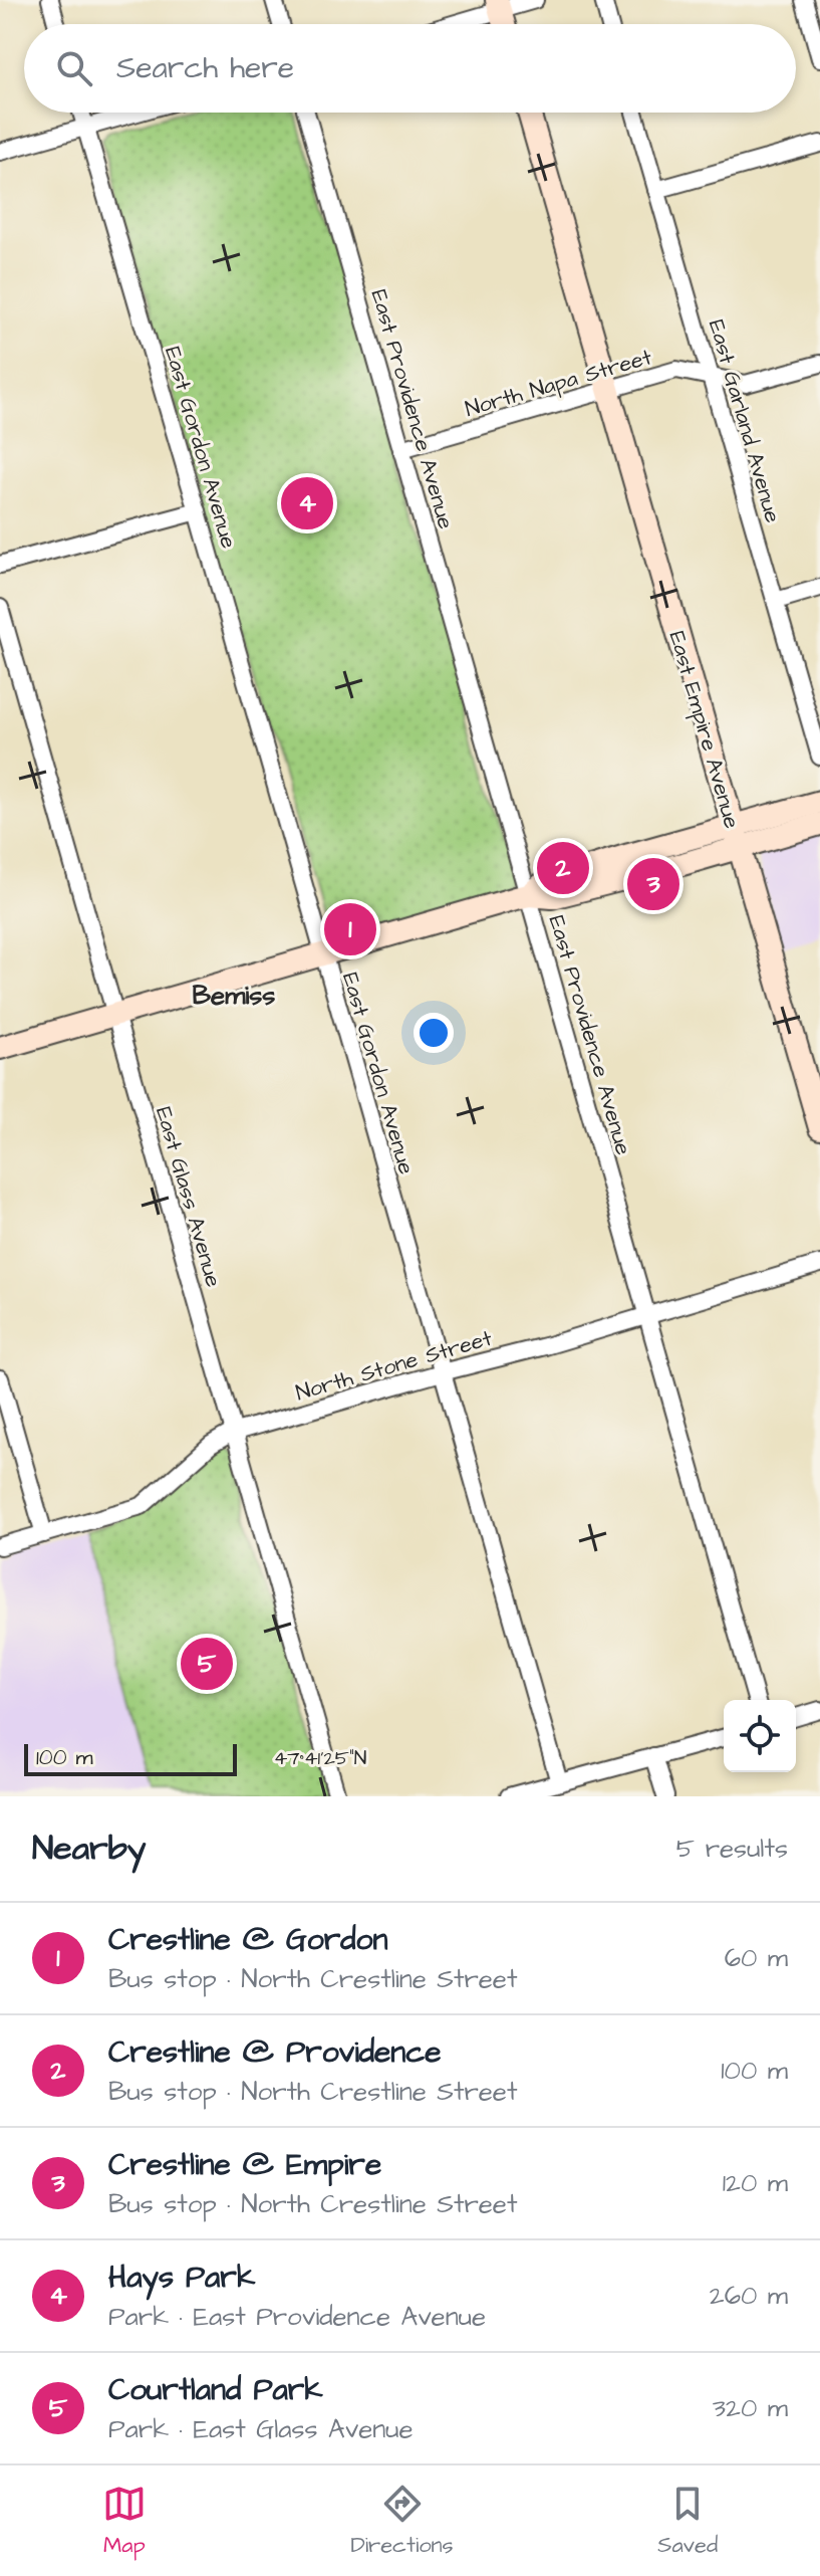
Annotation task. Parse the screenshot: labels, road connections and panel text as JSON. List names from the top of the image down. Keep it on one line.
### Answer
{"streets":{"street":["North Napa Street","East Providence Avenue","East Garland Avenue","East Gordon Avenue","East Empire Avenue","East Glass Avenue","North Stone Street"]},"crossings":[["North Napa Street","East Providence Avenue"],["North Napa Street","East Garland Avenue"],["North Napa Street","East Empire Avenue"],["East Providence Avenue","North Stone Street"],["East Gordon Avenue","North Stone Street"],["East Glass Avenue","North Stone Street"]],"districts":["Bemiss"],"scale_bar":"100 m","page":{"search":"Search here","pins":["4","2","3","1","5"],"scale":"100 m","heading":["Nearby","5 results"],"list":[{"mark":"1","name":"Crestline @ Gordon","note":"Bus stop · North Crestline Street","value":"60 m"},{"mark":"2","name":"Crestline @ Providence","note":"Bus stop · North Crestline Street","value":"100 m"},{"mark":"3","name":"Crestline @ Empire","note":"Bus stop · North Crestline Street","value":"120 m"},{"mark":"4","name":"Hays Park","note":"Park · East Providence Avenue","value":"260 m"},{"mark":"5","name":"Courtland Park","note":"Park · East Glass Avenue","value":"320 m"}],"nav":["Map","Directions","Saved"]},"coordinates":["47°41'25\"N"]}
